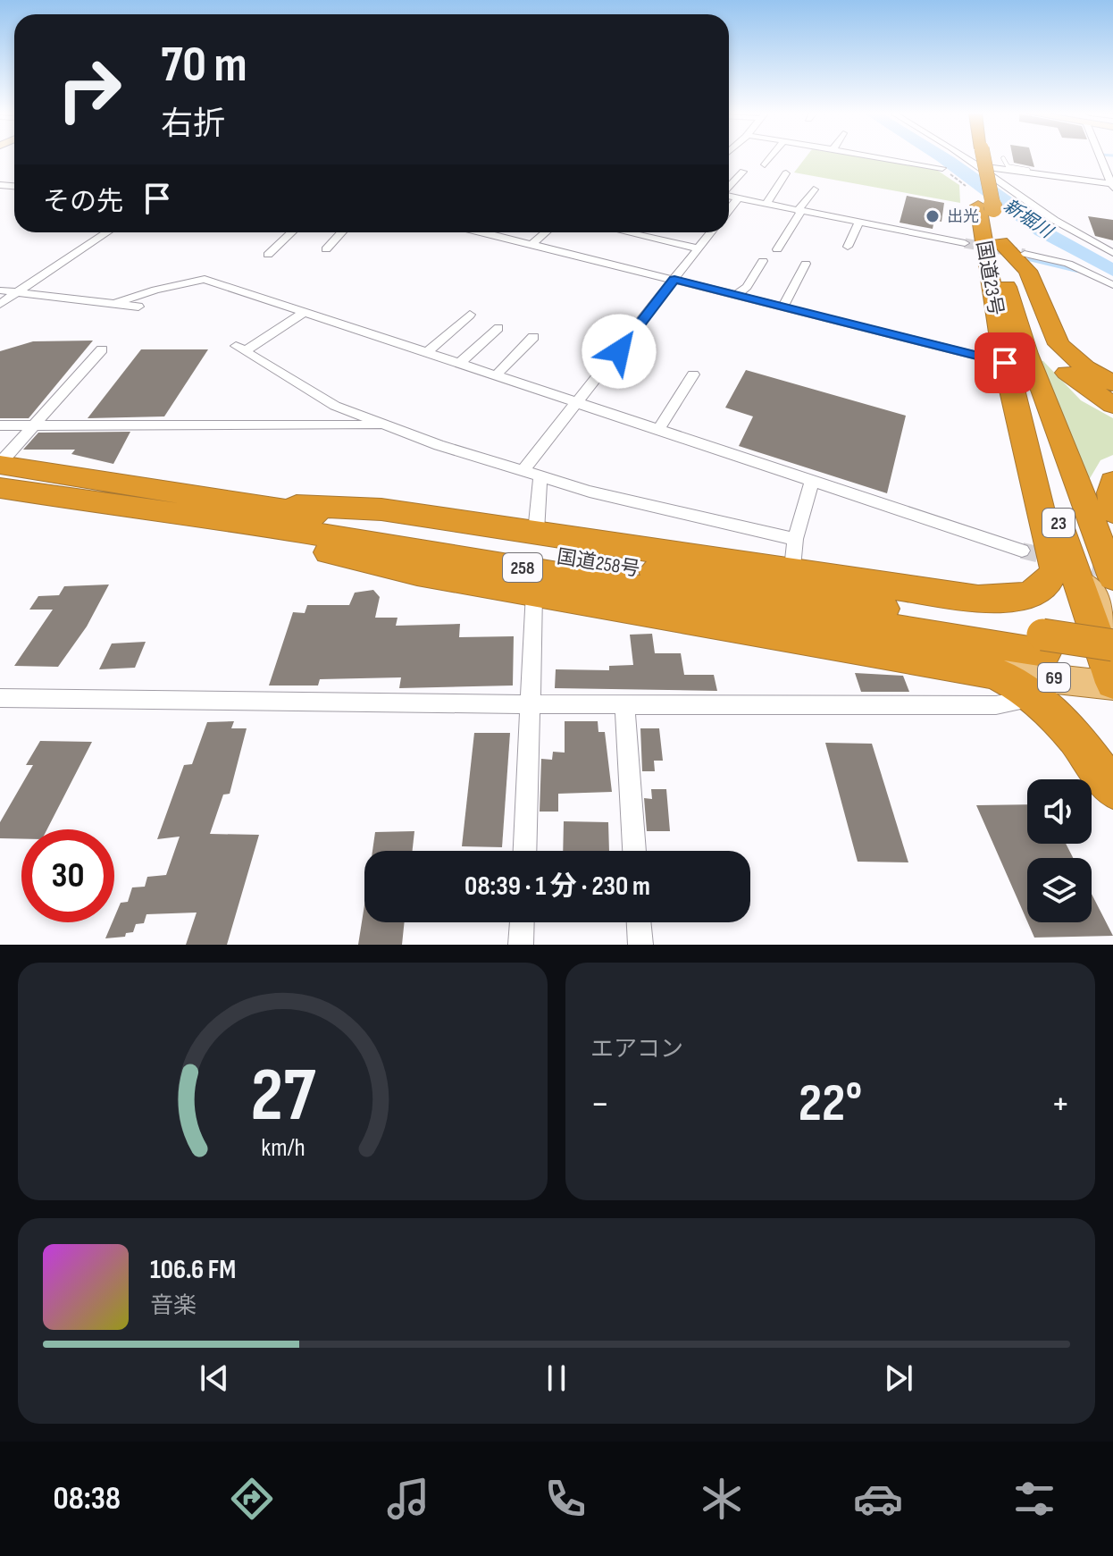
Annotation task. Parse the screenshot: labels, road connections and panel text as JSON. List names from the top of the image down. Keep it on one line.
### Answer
{"streets":{"highway":["国道23号","23","国道258号","258"],"main road":["69"]},"crossings":[["国道23号","258"],["国道23号","69"],["国道258号","258"],["258","69"]],"water":["新堀川"],"places":["出光"],"page":{"turn":["70 m","右折"],"then":"その先","limit":"30","trip":"08:39 · 1 分 · 230 m","tile":"エアコン","heat":["−","22°","+"],"song":["106.6 FM","音楽"],"tabs":"08:38","gauge":["27","km/h"]}}
